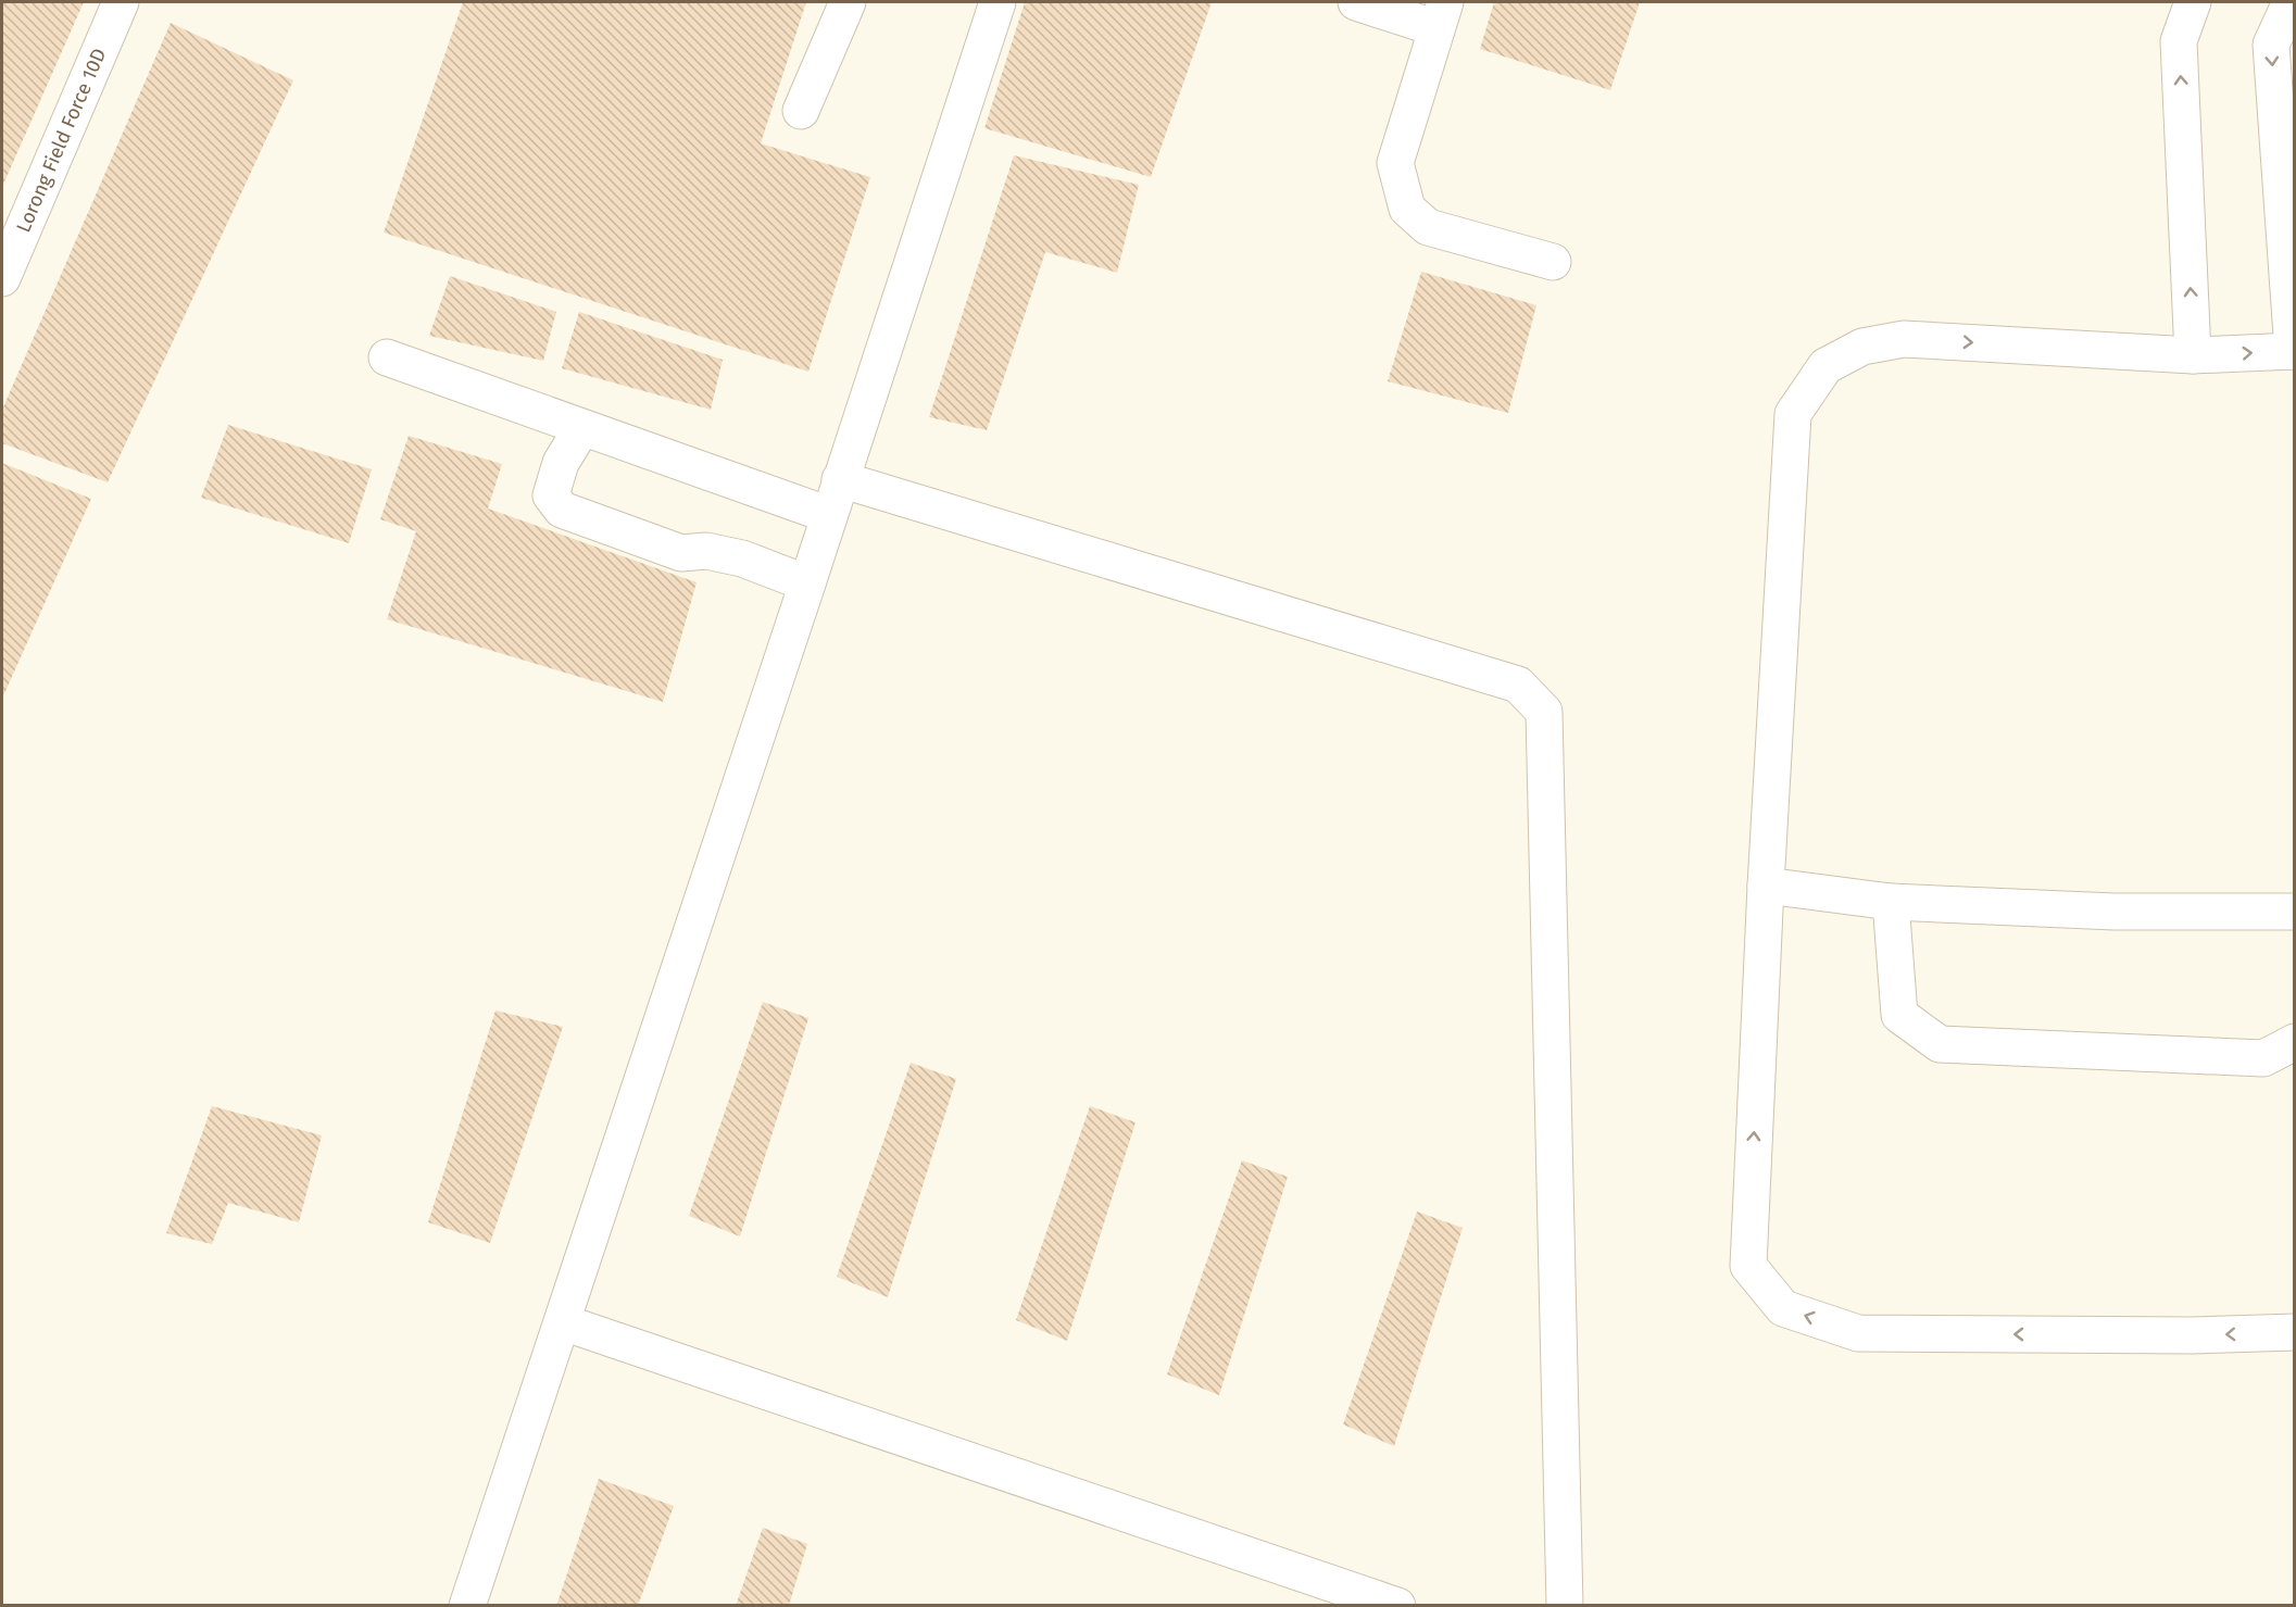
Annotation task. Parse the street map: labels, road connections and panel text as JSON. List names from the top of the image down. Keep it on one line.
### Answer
{"streets":{"street":["Lorong Field Force 10D"]}}
